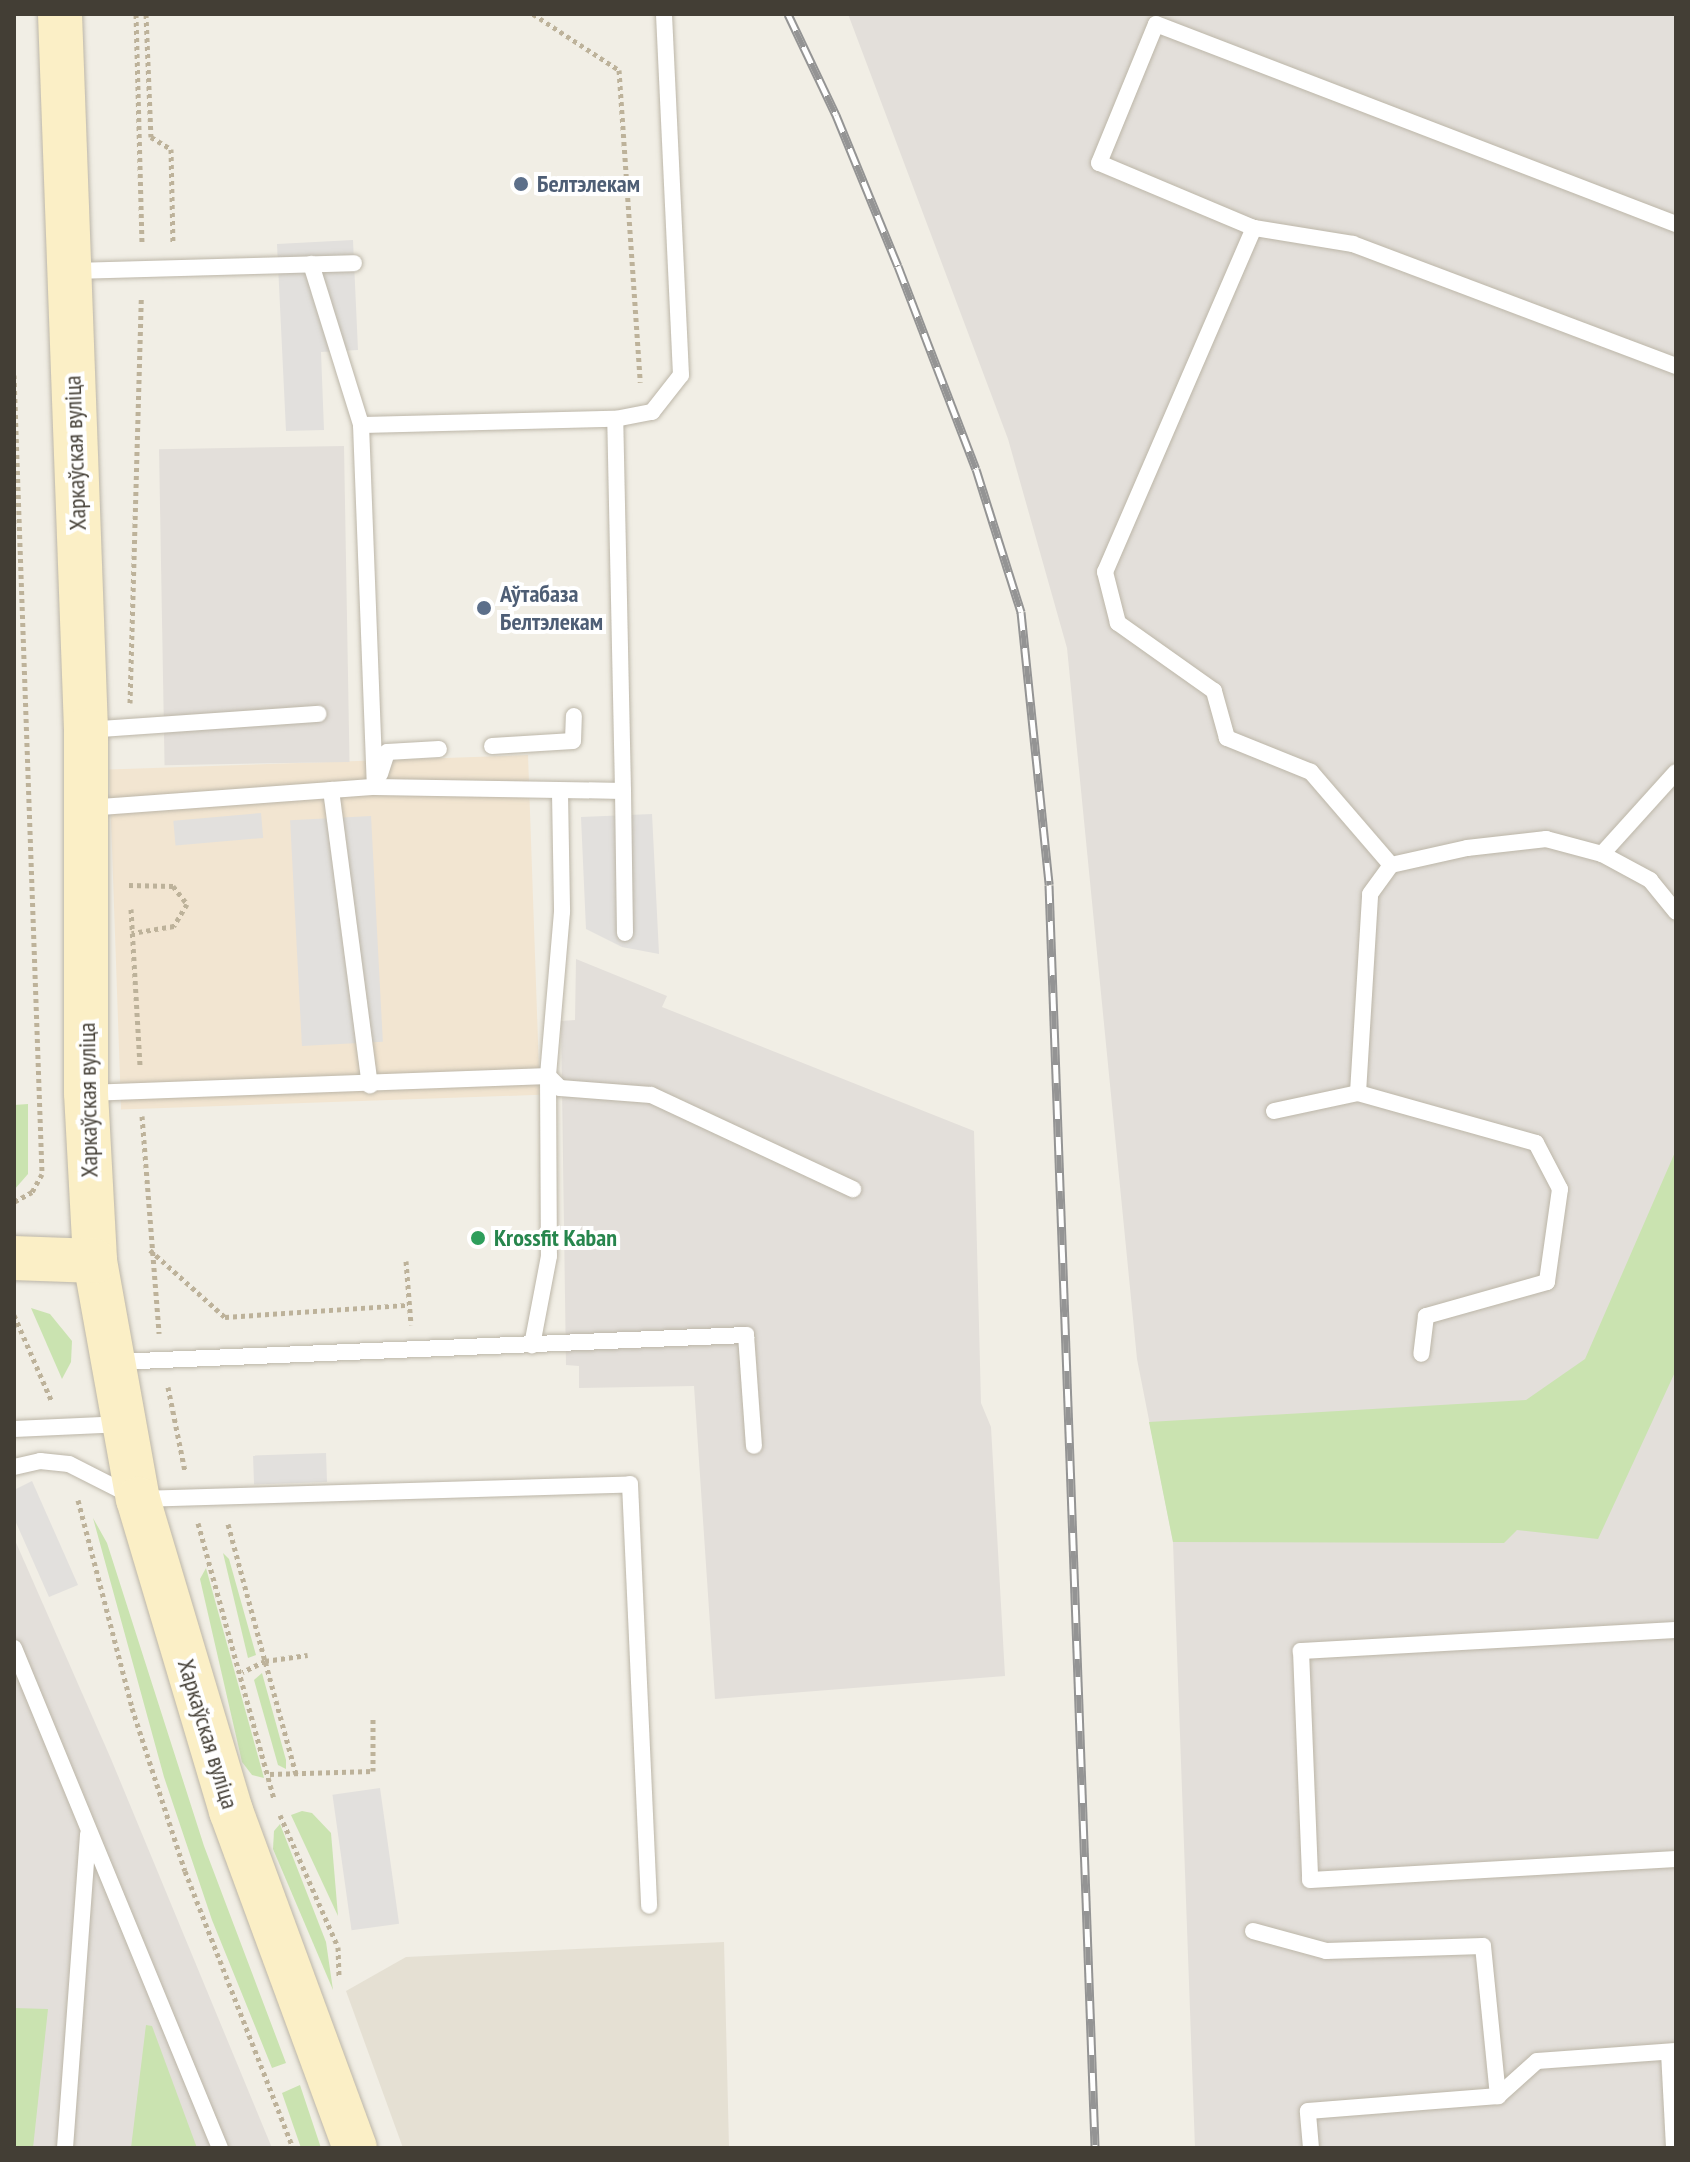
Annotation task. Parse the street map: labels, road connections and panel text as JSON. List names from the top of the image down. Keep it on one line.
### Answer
{"streets":{"main road":["Харкаўская вуліца"]},"places":["Белтэлекам","Аўтабаза Белтэлекам","Krossfit Kaban"]}
